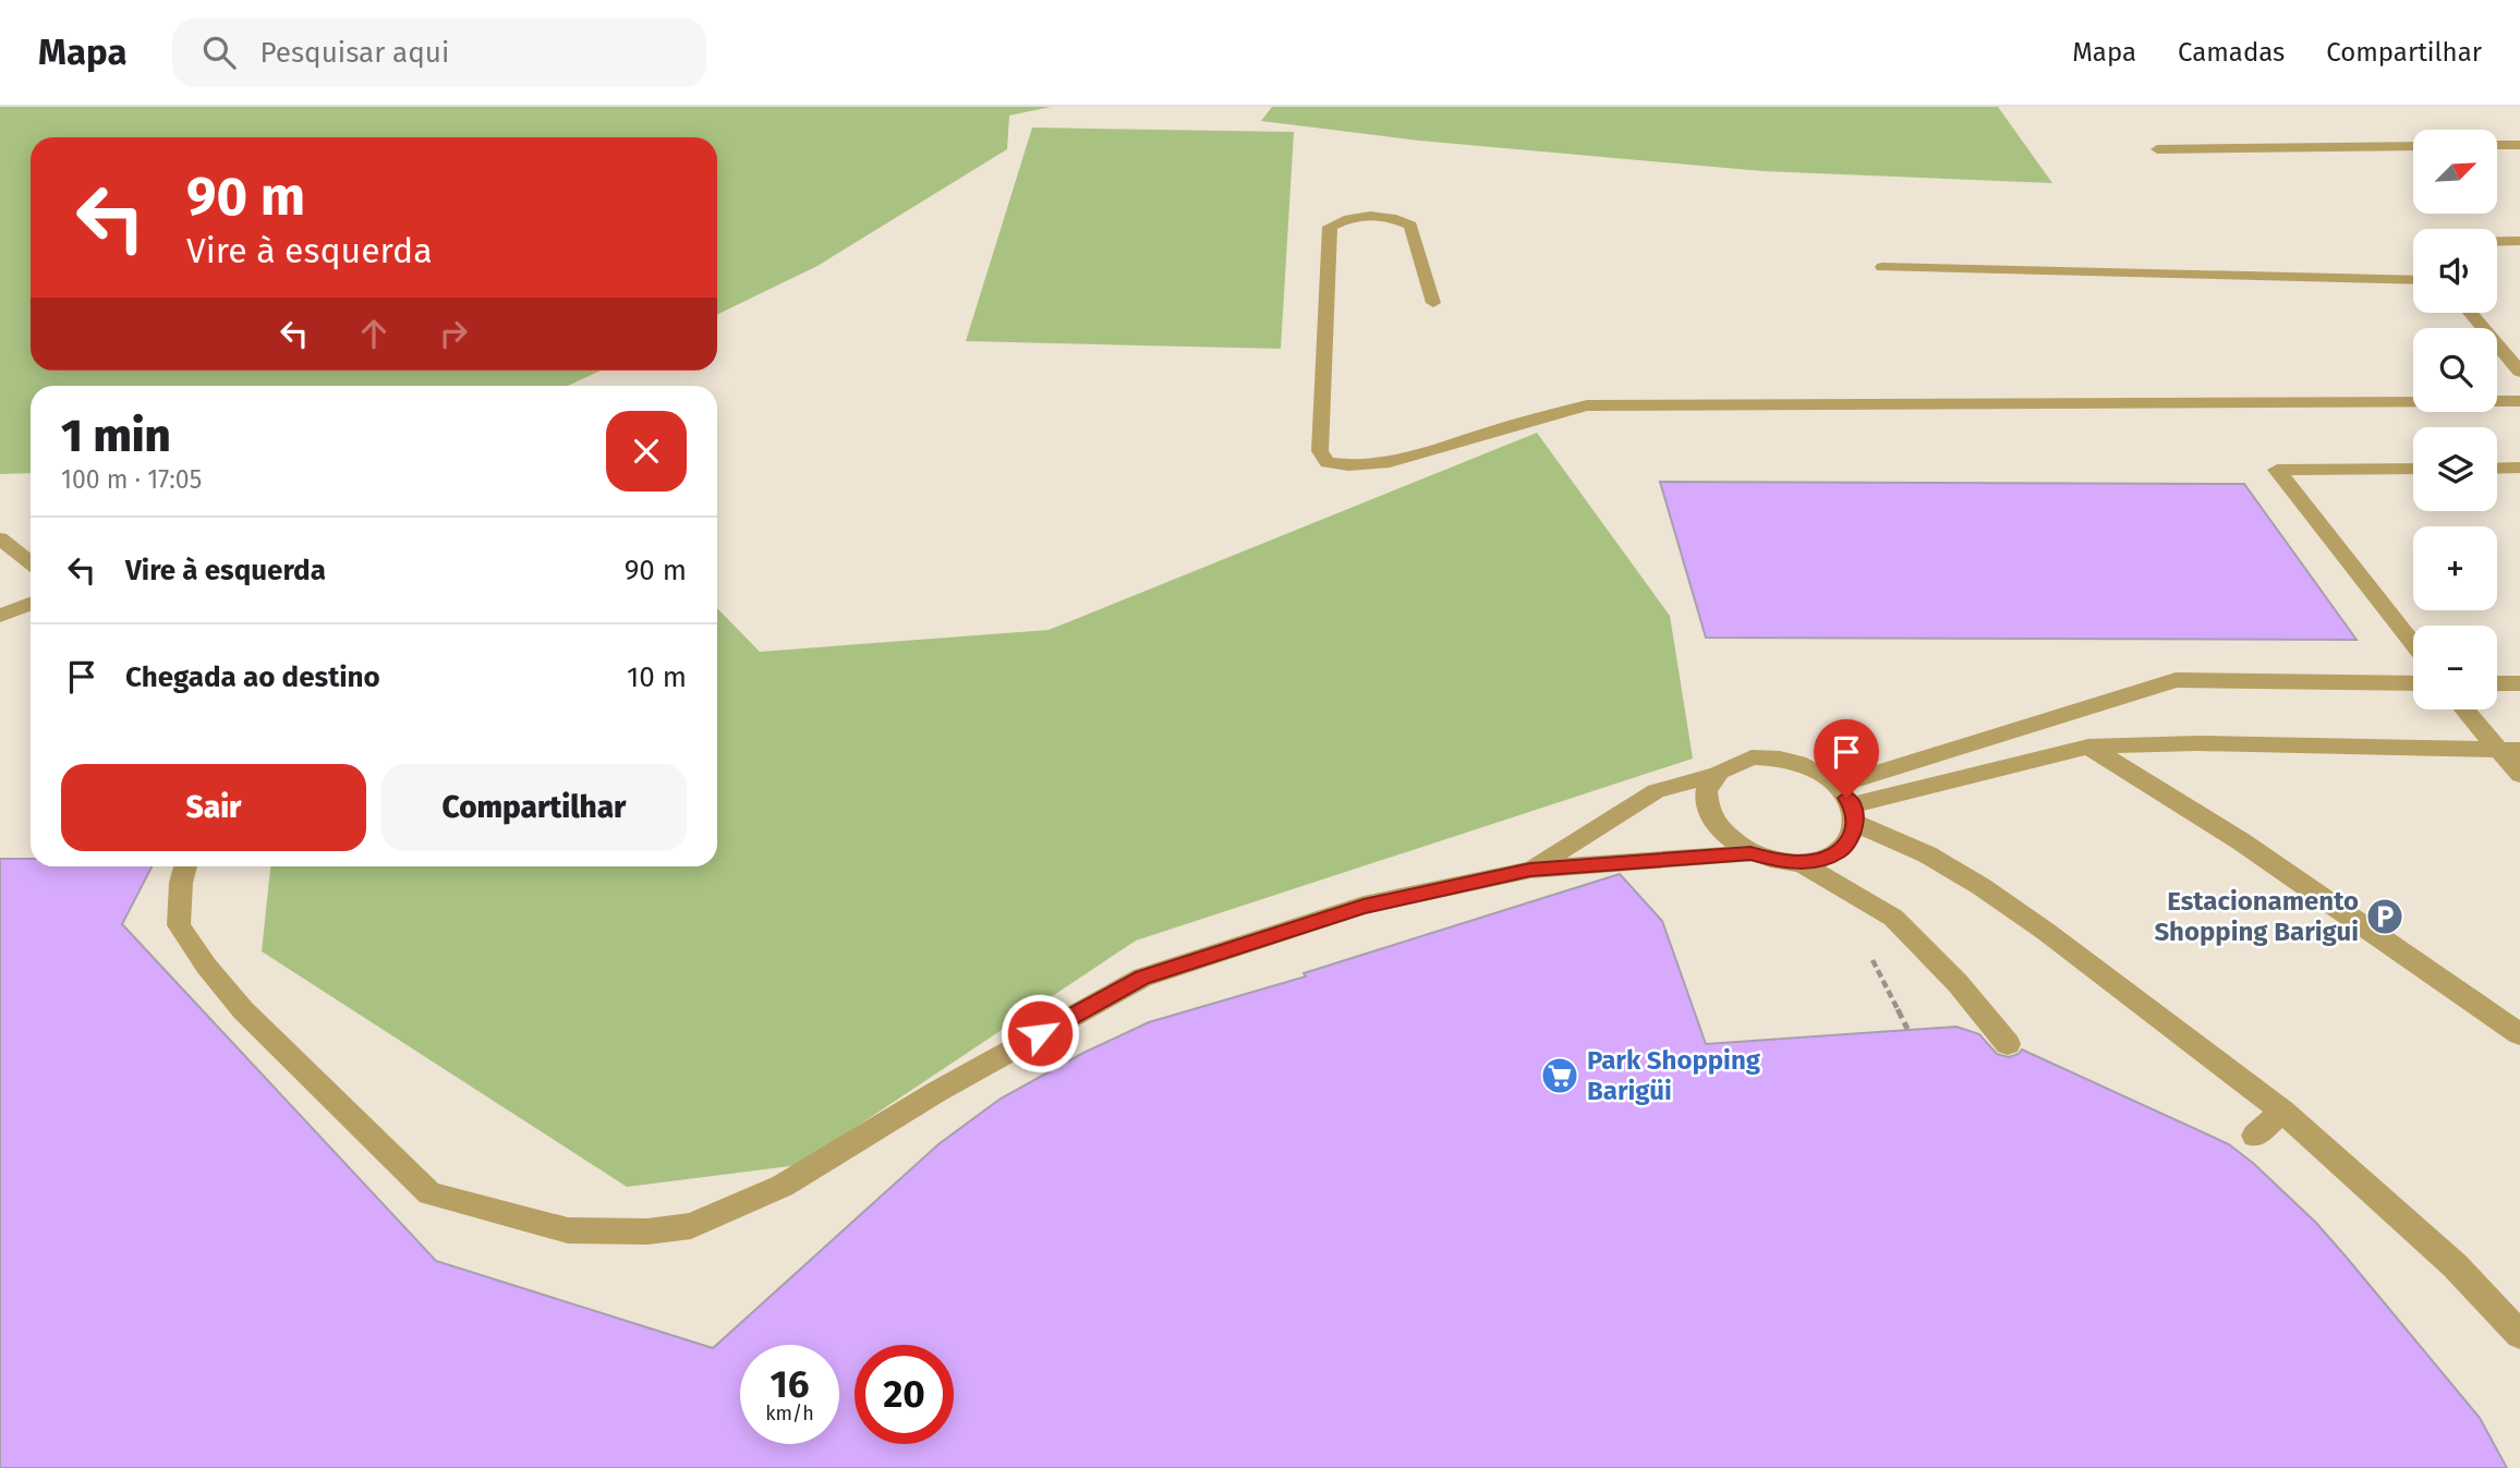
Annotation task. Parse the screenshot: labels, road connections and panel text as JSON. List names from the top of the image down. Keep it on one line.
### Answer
{"places":{"parking":["Estacionamento Shopping Barigui"],"supermarket":["Park Shopping Barigüi"]},"north":"top right","page":{"header":"Mapa","search":"Pesquisar aqui","nav":["Mapa","Camadas","Compartilhar"],"map_buttons":["+","−"],"turn":["90 m","Vire à esquerda"],"heading":["1 min","100 m · 17:05"],"list":[{"name":"Vire à esquerda","value":"90 m"},{"name":"Chegada ao destino","value":"10 m"}],"buttons":["Sair","Compartilhar"],"speed":"16 km/h","limit":"20"}}
